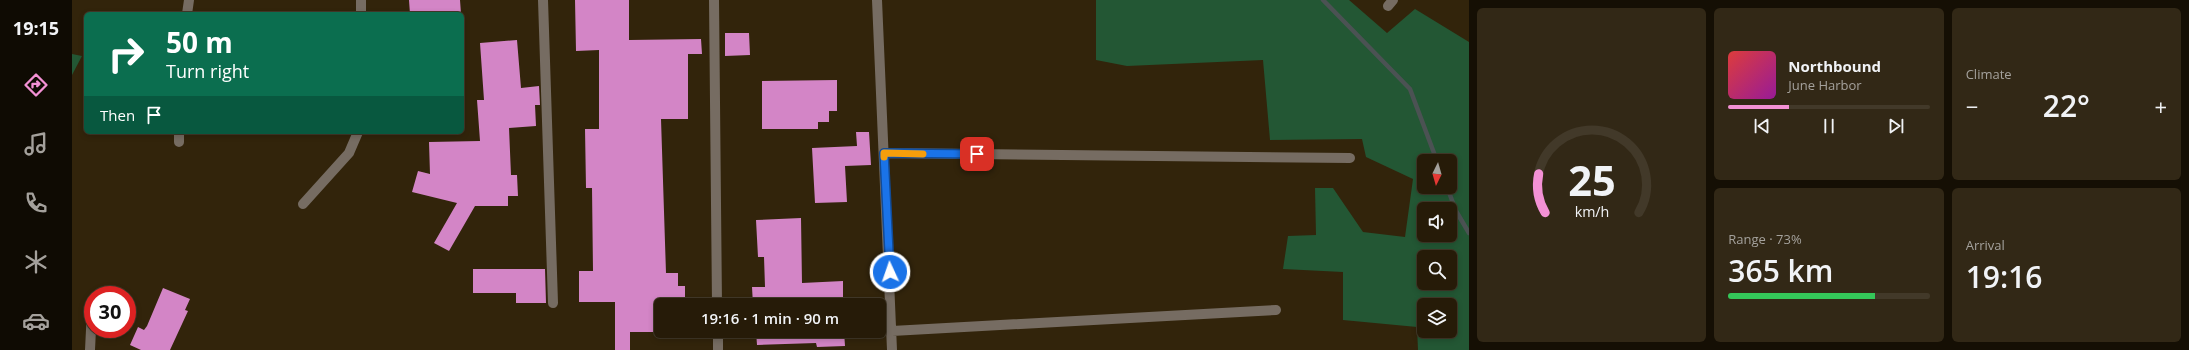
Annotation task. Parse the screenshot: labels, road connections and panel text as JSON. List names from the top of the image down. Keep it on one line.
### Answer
{"north":"bottom","page":{"tabs":"19:15","tile":["Climate",["Range · 73%","365 km"],["Arrival","19:16"]],"turn":["50 m","Turn right"],"song":["Northbound","June Harbor"],"heat":["−","22°","+"],"then":"Then","limit":"30","trip":"19:16 · 1 min · 90 m","gauge":["25","km/h"]}}
